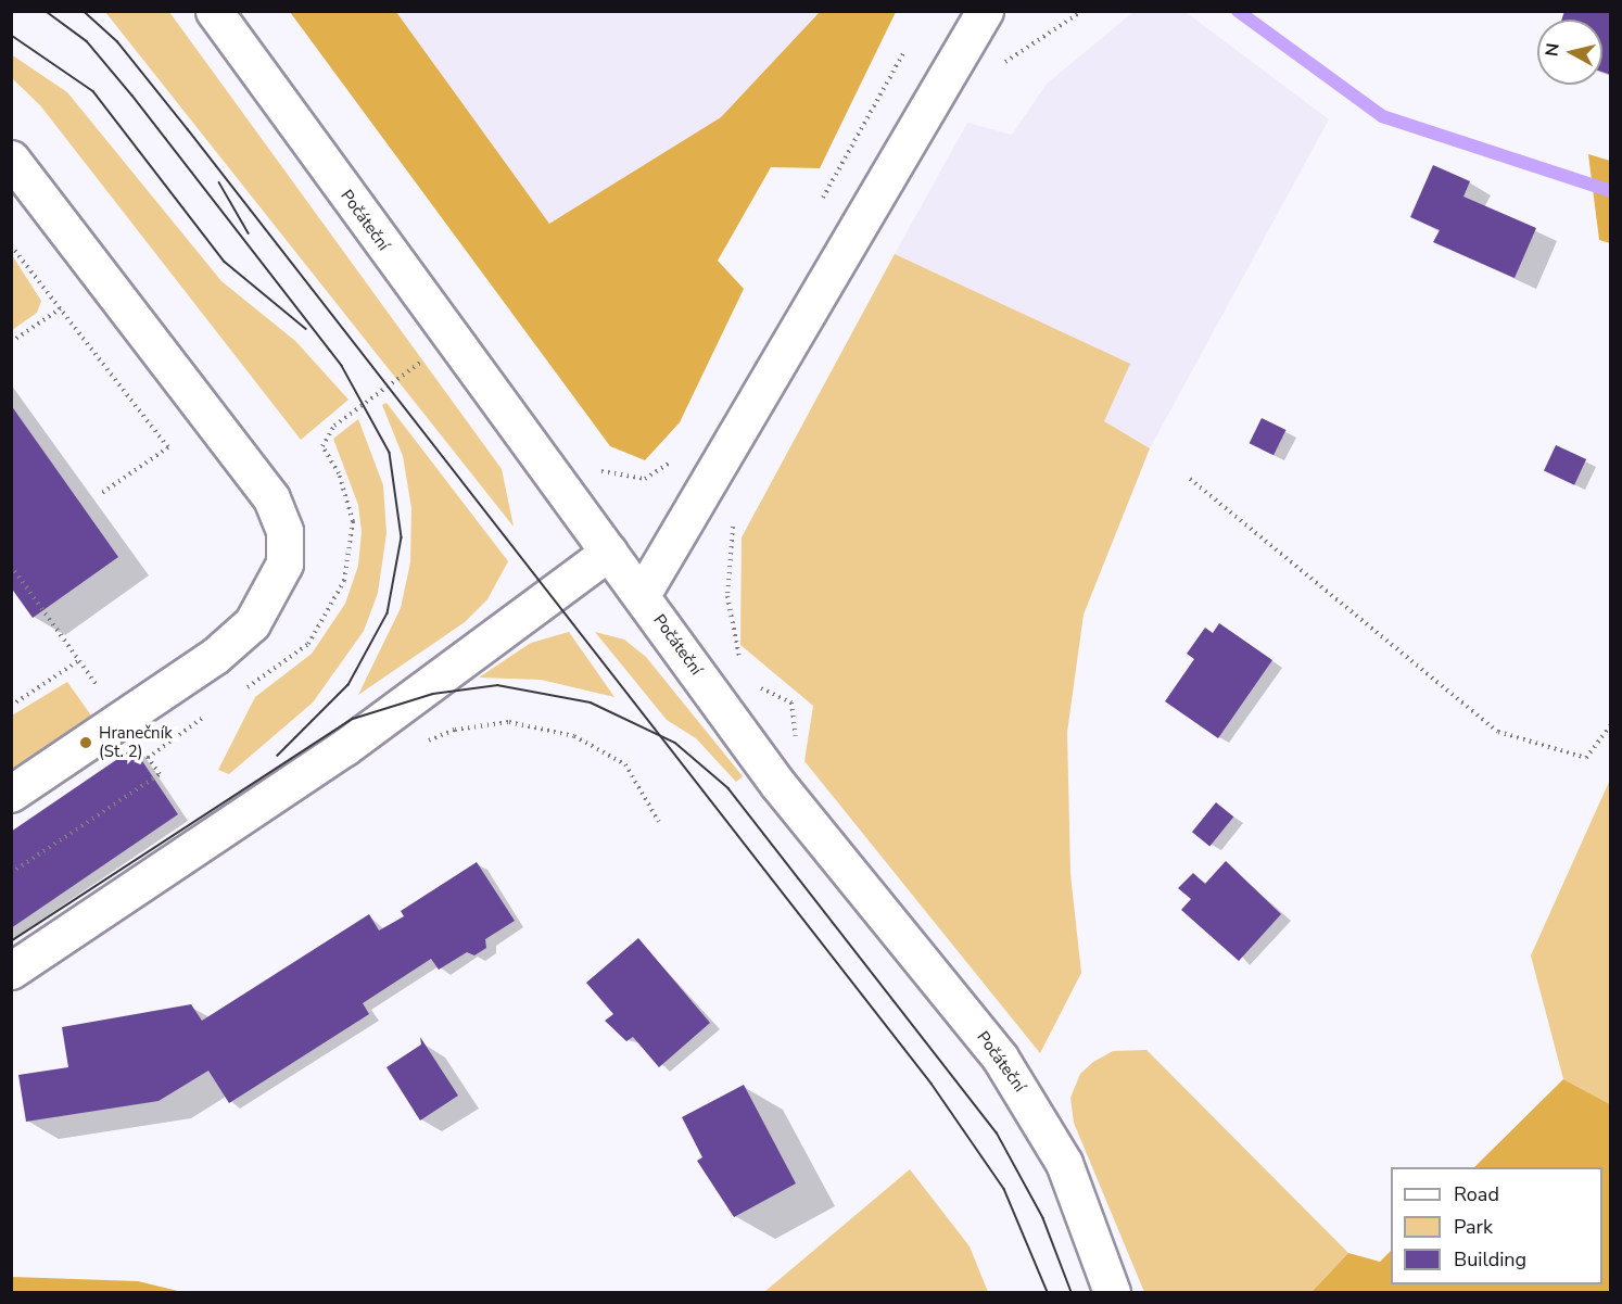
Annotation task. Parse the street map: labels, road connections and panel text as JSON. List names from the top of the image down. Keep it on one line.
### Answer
{"streets":{"street":["Počáteční"]},"places":["Hranečník (St. 2)"],"legend":["Road","Park","Building"],"north":"left"}
